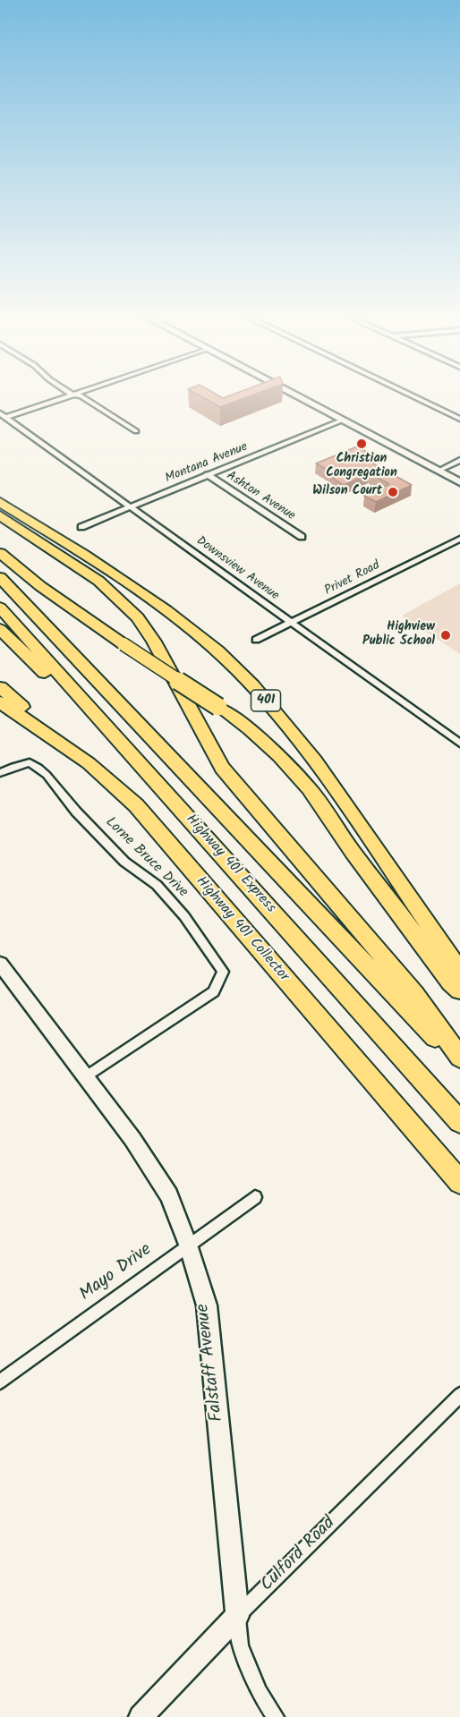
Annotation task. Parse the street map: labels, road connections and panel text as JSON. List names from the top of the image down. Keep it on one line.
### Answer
{"streets":{"highway":["401","Highway 401 Express","Highway 401 Collector"],"main road":["Falstaff Avenue","Culford Road"],"street":["Montana Avenue","Ashton Avenue","Downsview Avenue","Privet Road","Lorne Bruce Drive","Mayo Drive"]},"crossings":[["Montana Avenue","Ashton Avenue"],["Montana Avenue","Downsview Avenue"],["Downsview Avenue","Privet Road"],["Lorne Bruce Drive","Falstaff Avenue"],["Mayo Drive","Falstaff Avenue"],["Falstaff Avenue","Culford Road"]],"places":["Christian Congregation","Wilson Court","Highview Public School"]}
